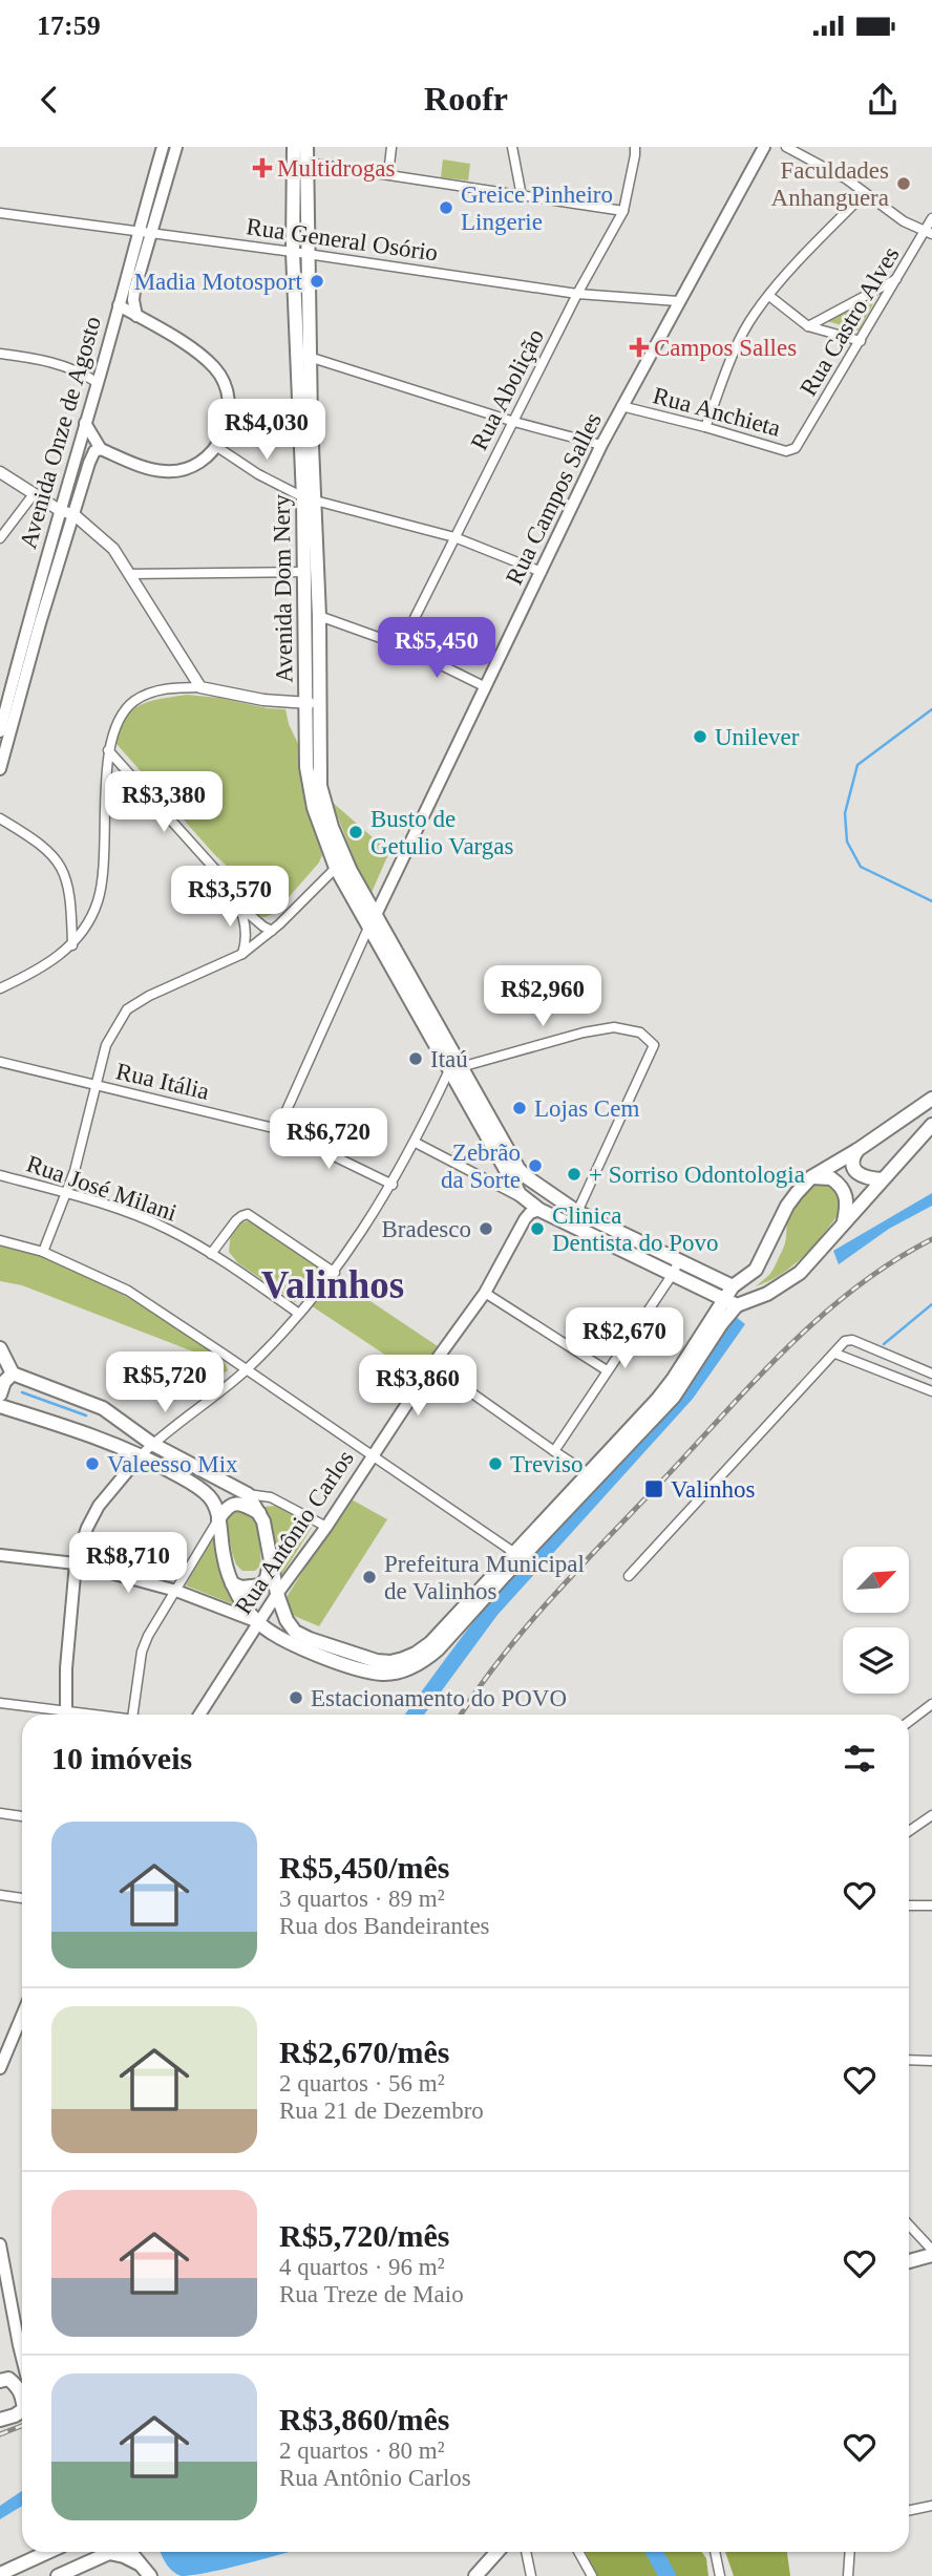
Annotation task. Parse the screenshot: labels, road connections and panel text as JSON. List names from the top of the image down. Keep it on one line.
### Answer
{"streets":{"main road":["Avenida Onze de Agosto","Rua Campos Salles","Avenida Dom Nery","Rua Antônio Carlos"],"street":["Rua General Osório","Rua Castro Alves","Rua Abolição","Rua Anchieta","Rua Itália","Rua José Milani"]},"crossings":[["Rua General Osório","Rua Abolição"],["Rua General Osório","Avenida Onze de Agosto"],["Rua General Osório","Rua Campos Salles"],["Rua General Osório","Avenida Dom Nery"],["Rua Castro Alves","Rua Anchieta"],["Rua Anchieta","Rua Campos Salles"],["Rua Campos Salles","Avenida Dom Nery"]],"districts":["Valinhos"],"places":{"health":["Multidrogas","Campos Salles"],"other":["Faculdades Anhanguera","Greice Pinheiro Lingerie","Madia Motosport","Unilever","Busto de Getulio Vargas","Itaú","Lojas Cem","Zebrão da Sorte","+ Sorriso Odontologia","Bradesco","Clinica Dentista do Povo","Valeesso Mix","Treviso","Prefeitura Municipal de Valinhos","Estacionamento do POVO"],"transit":["Valinhos"]},"north":"top right","page":{"status":"17:59","header":"Roofr","price":["R$4,030","R$5,450","R$3,380","R$3,570","R$2,960","R$6,720","R$2,670","R$5,720","R$3,860","R$8,710"],"heading":"10 imóveis","list":[{"name":"R$5,450/mês","note":"3 quartos · 89 m² · Rua dos Bandeirantes"},{"name":"R$2,670/mês","note":"2 quartos · 56 m² · Rua 21 de Dezembro"},{"name":"R$5,720/mês","note":"4 quartos · 96 m² · Rua Treze de Maio"},{"name":"R$3,860/mês","note":"2 quartos · 80 m² · Rua Antônio Carlos"}]}}
